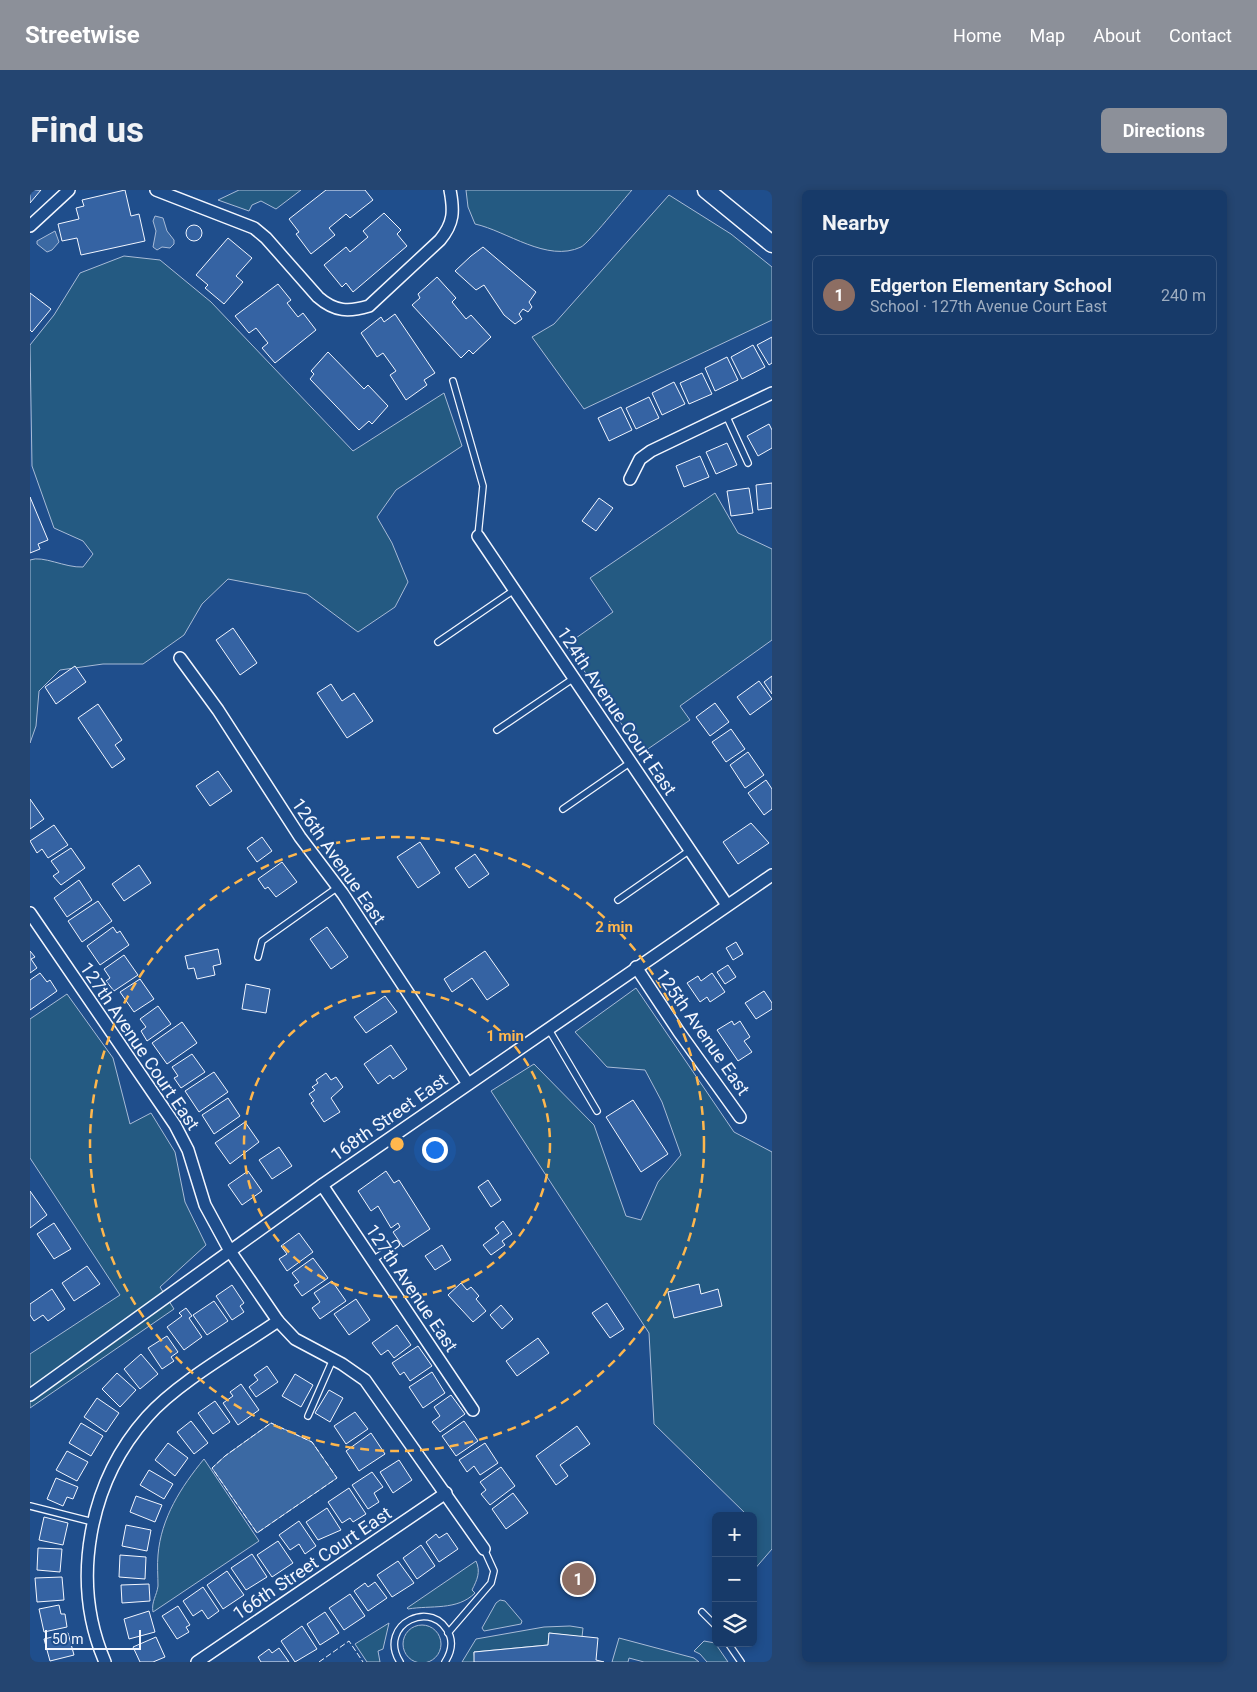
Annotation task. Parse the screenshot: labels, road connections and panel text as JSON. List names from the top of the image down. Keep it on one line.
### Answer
{"streets":{"street":["124th Avenue Court East","126th Avenue East","125th Avenue East","127th Avenue Court East","168th Street East","127th Avenue East","166th Street Court East"]},"crossings":[["124th Avenue Court East","168th Street East"],["126th Avenue East","168th Street East"],["125th Avenue East","168th Street East"],["127th Avenue Court East","168th Street East"],["127th Avenue Court East","166th Street Court East"],["168th Street East","127th Avenue East"]],"scale_bar":"50 m","page":{"header":"Streetwise","nav":["Home","Map","About","Contact"],"buttons":"Directions","title":"Find us","heading":"Nearby","list":[{"mark":"1","name":"Edgerton Elementary School","note":"School · 127th Avenue Court East","value":"240 m"}],"map_buttons":["+","−"],"pins":"1","scale":"50 m"},"rings":["2 min","1 min"]}
